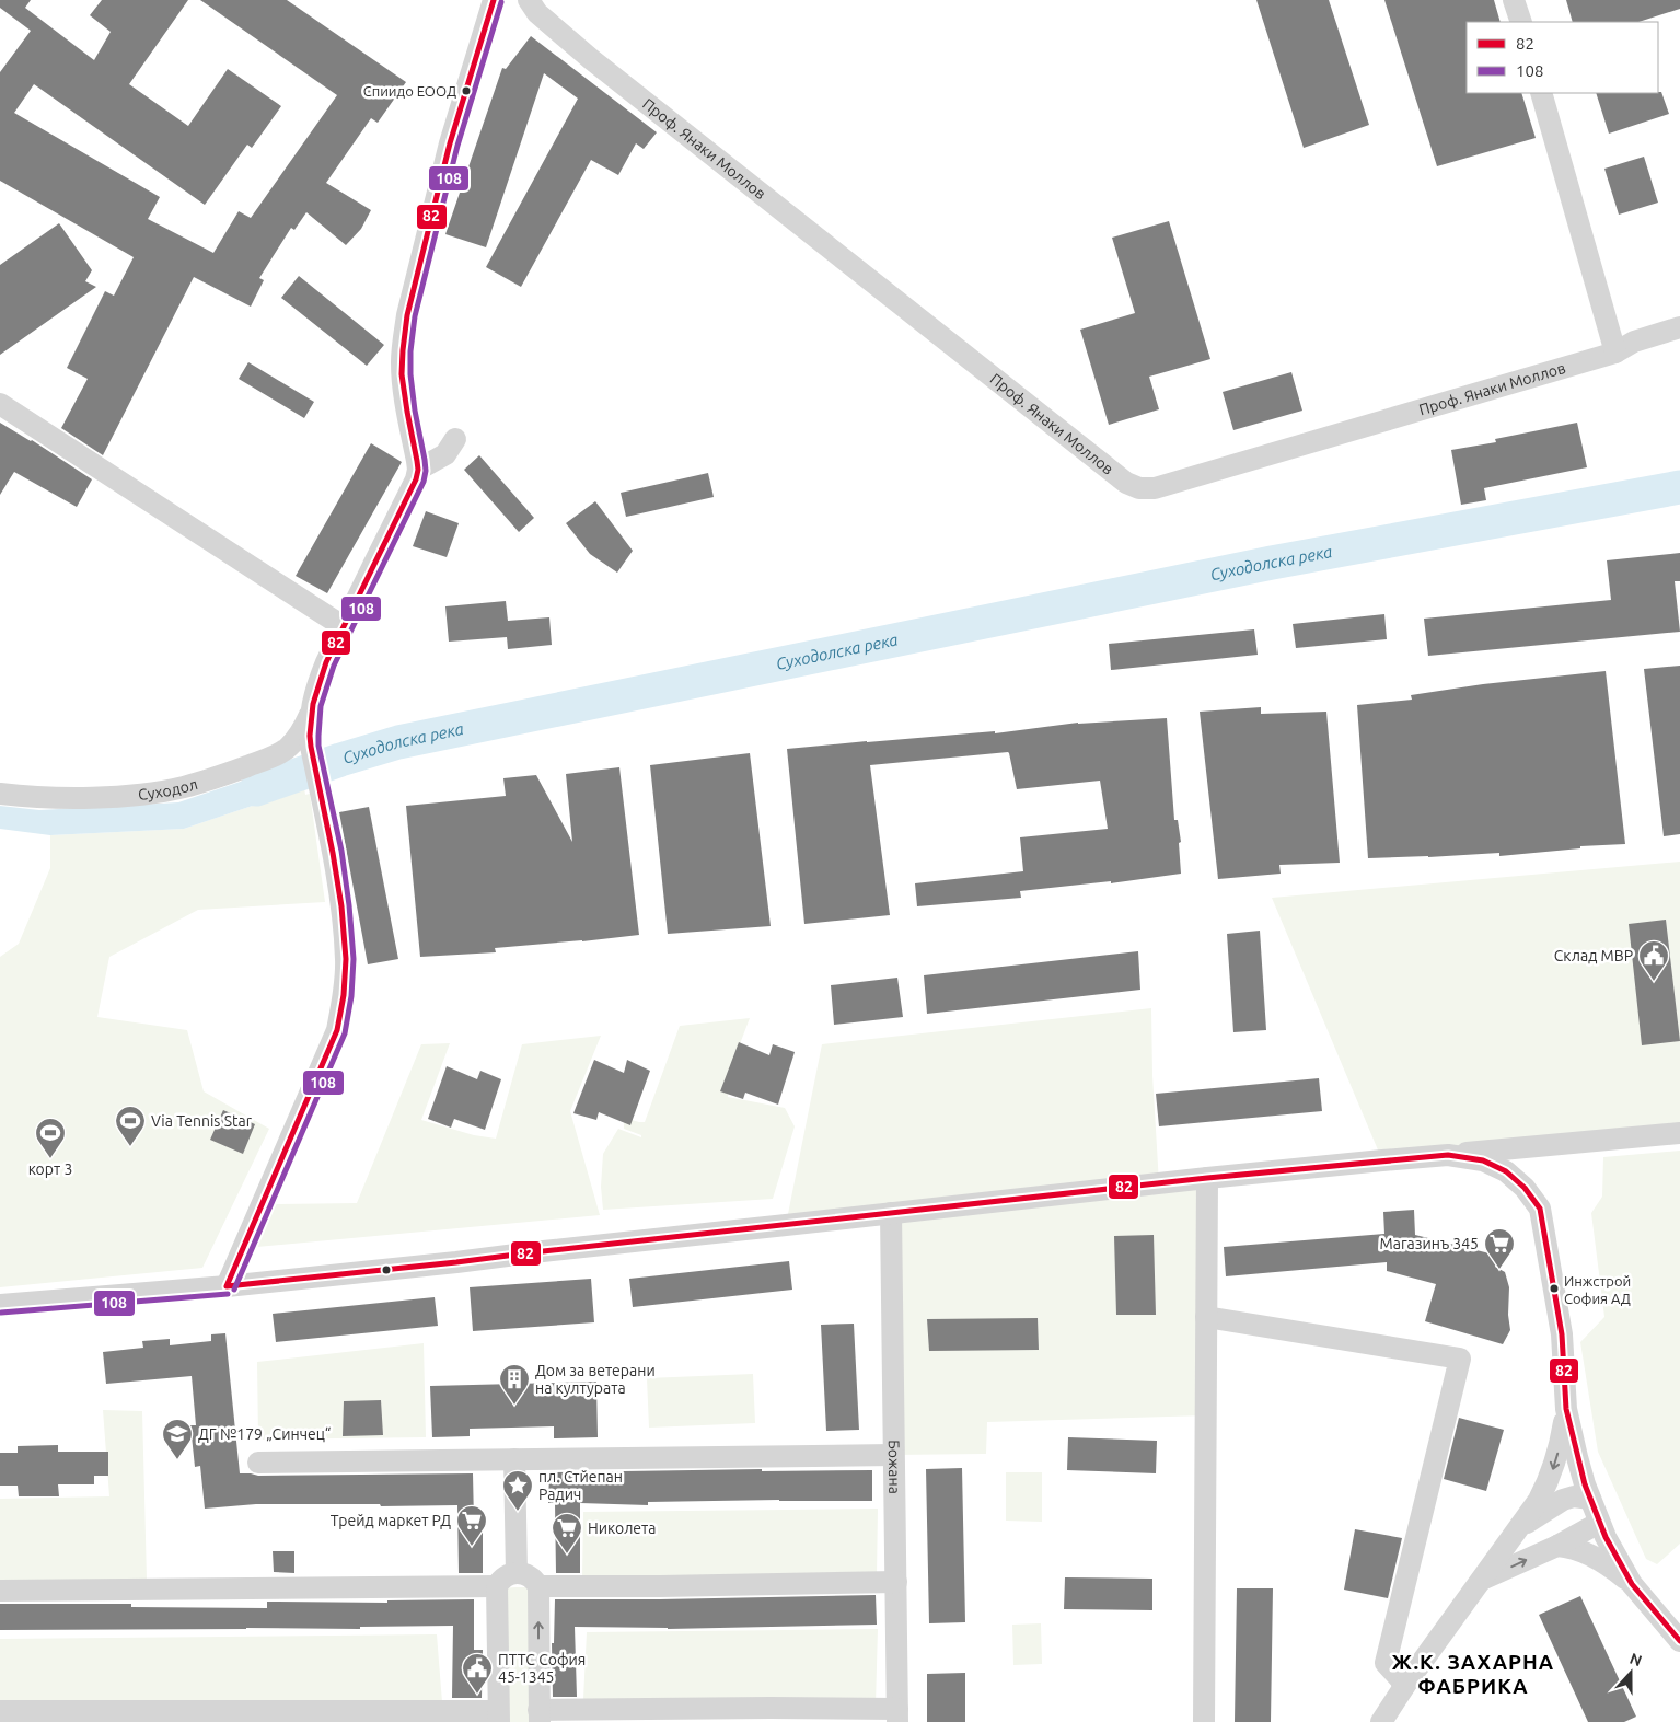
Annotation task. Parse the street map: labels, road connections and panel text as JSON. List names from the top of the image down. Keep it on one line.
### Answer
{"streets":{"street":["Проф. Янаки Моллов","Суходол","Божана"]},"districts":["Ж.К. ЗАХАРНА ФАБРИКА"],"water":["Суходолска река"],"places":{"other":["Спиидо ЕООД","Инжстрой София АД"],"public building":["Склад МВР","ПТТС София 45-1345"],"sports":["Via Tennis Star","корт 3"],"supermarket":["Магазинъ 345","Трейд маркет РД","Николета"],"building":["Дом за ветерани на културата"],"school or university":["ДГ №179 „Синчец“"],"place":["пл. Стйепан Радич"]},"lines":["transit line 82","transit line 108"],"legend":["82","108"],"north":"top"}
